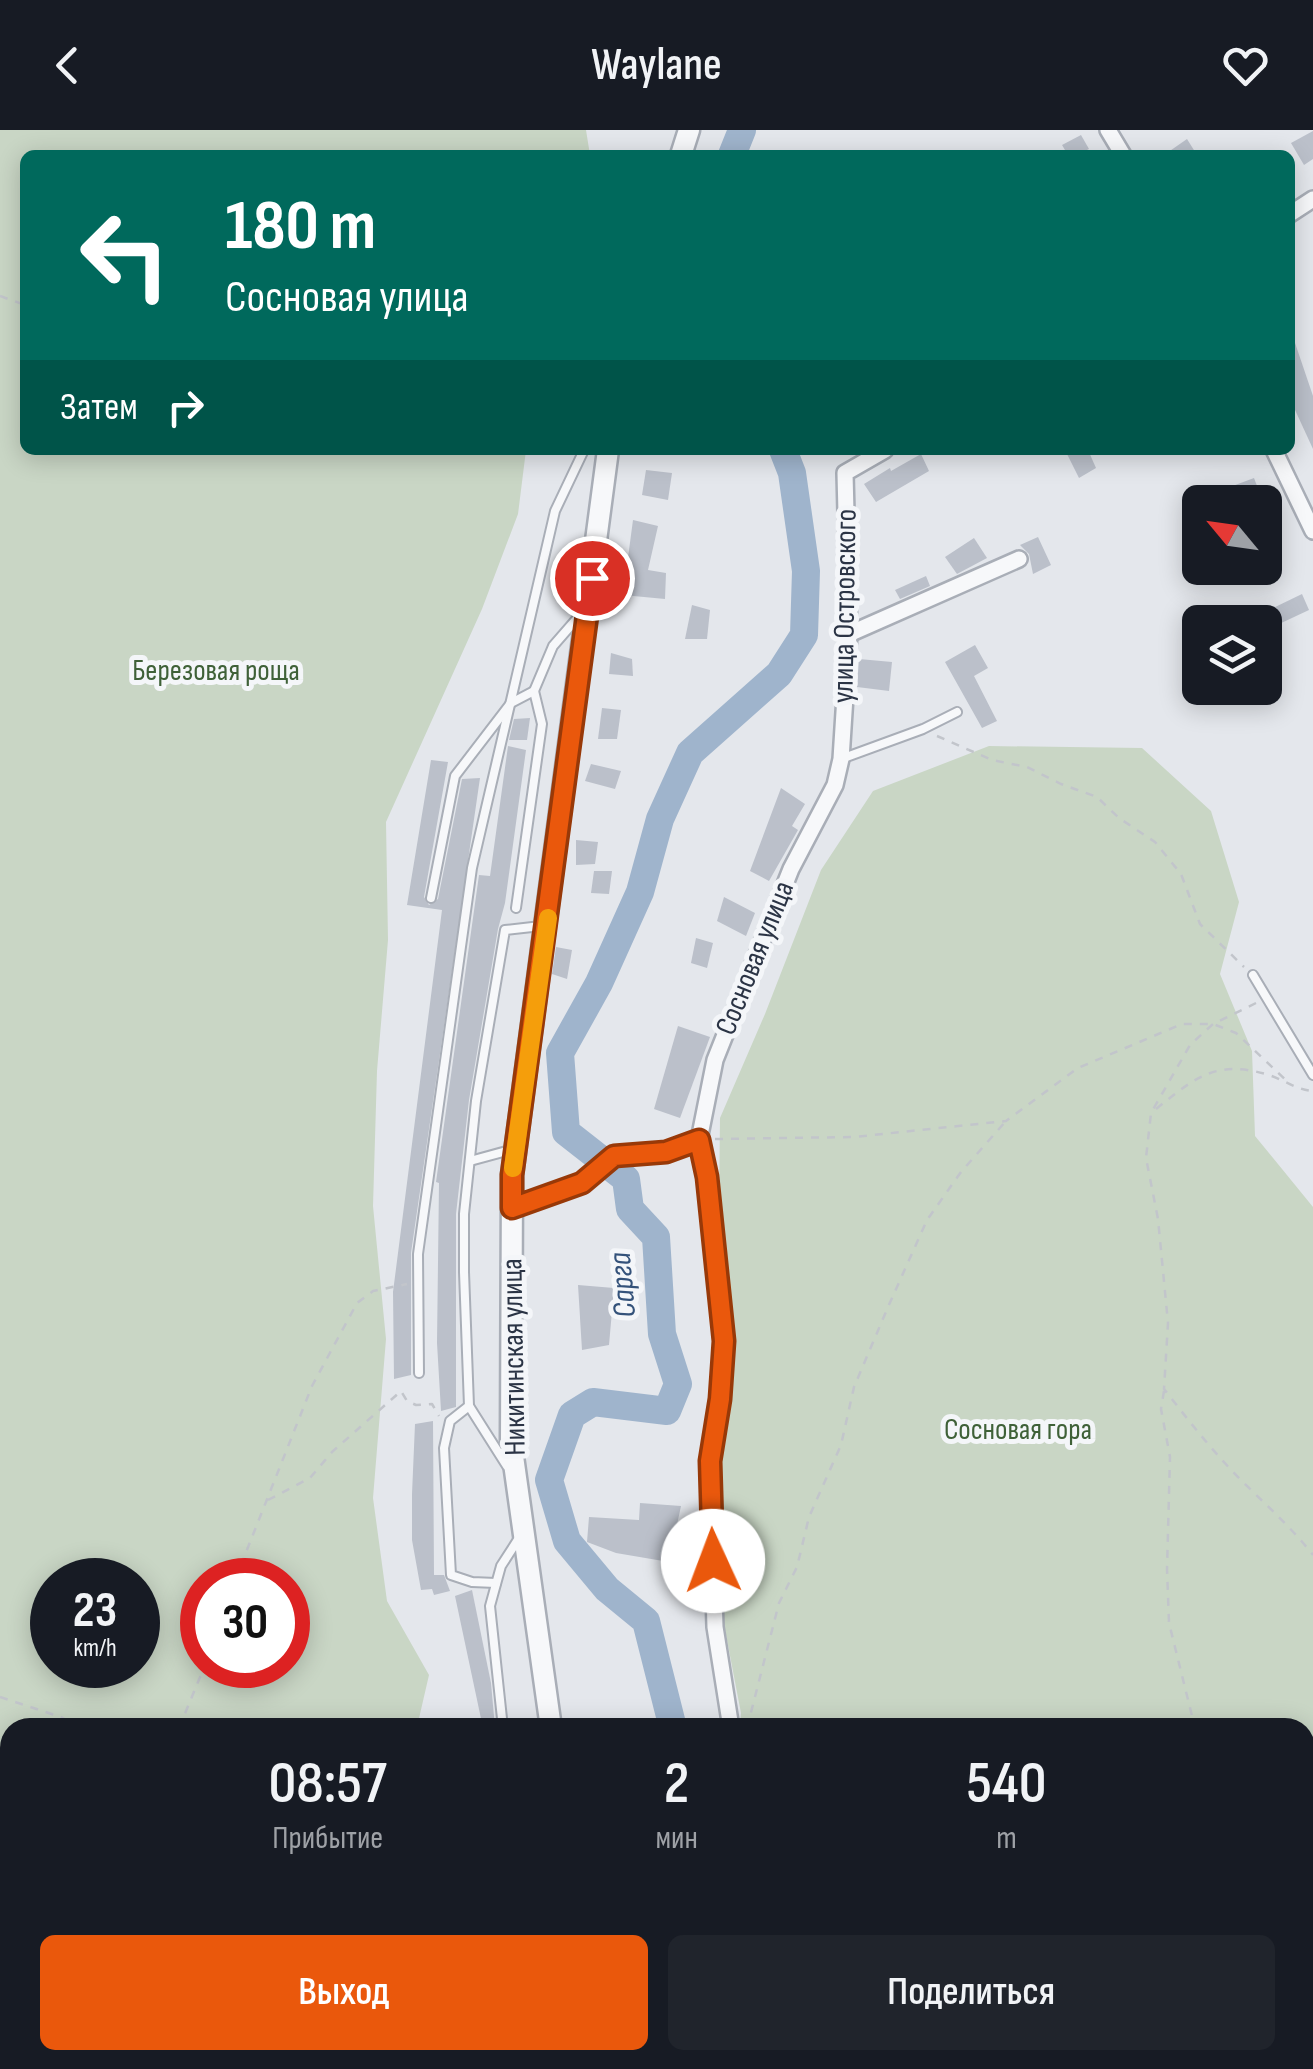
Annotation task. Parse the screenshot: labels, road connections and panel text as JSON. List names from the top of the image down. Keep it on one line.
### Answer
{"streets":{"street":["улица Островского","Сосновая улица","Никитинская улица"]},"crossings":[["улица Островского","Сосновая улица"]],"water":["Сарга"],"parks":["Березовая роща","Сосновая гора"],"north":"top left","page":{"header":"Waylane","turn":["180 m","Сосновая улица"],"then":"Затем","speed":"23 km/h","limit":"30","eta":["08:57","Прибытие","2","мин","540","m"],"buttons":["Выход","Поделиться"]}}
